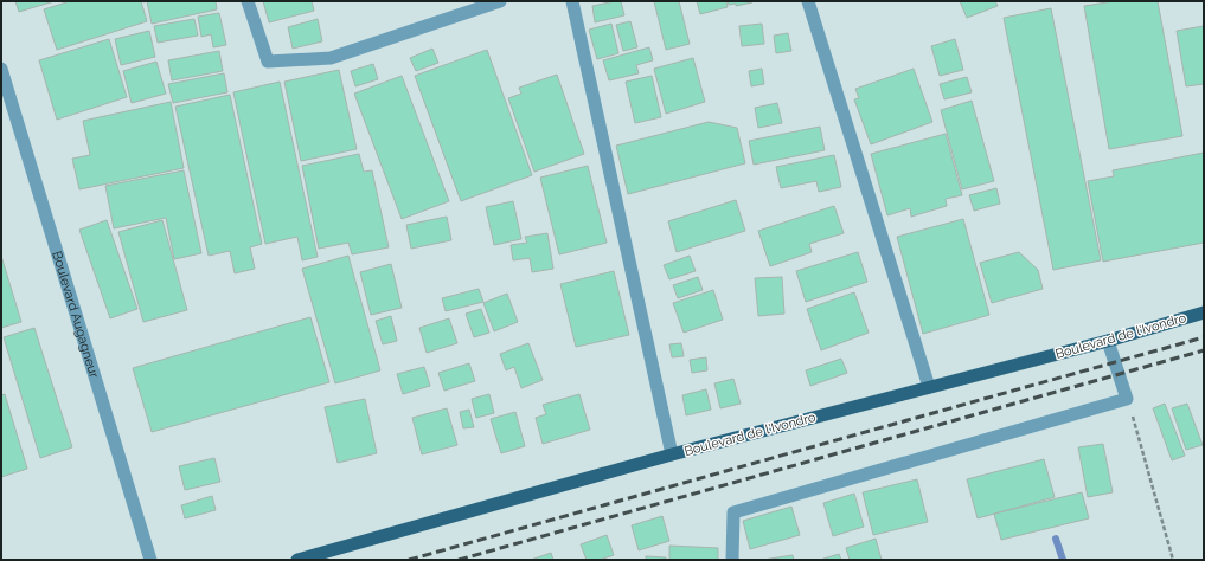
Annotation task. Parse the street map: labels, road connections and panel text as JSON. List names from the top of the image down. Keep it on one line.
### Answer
{"streets":{"main road":["Boulevard de l'Ivondro"],"street":["Boulevard Augagneur"]}}
